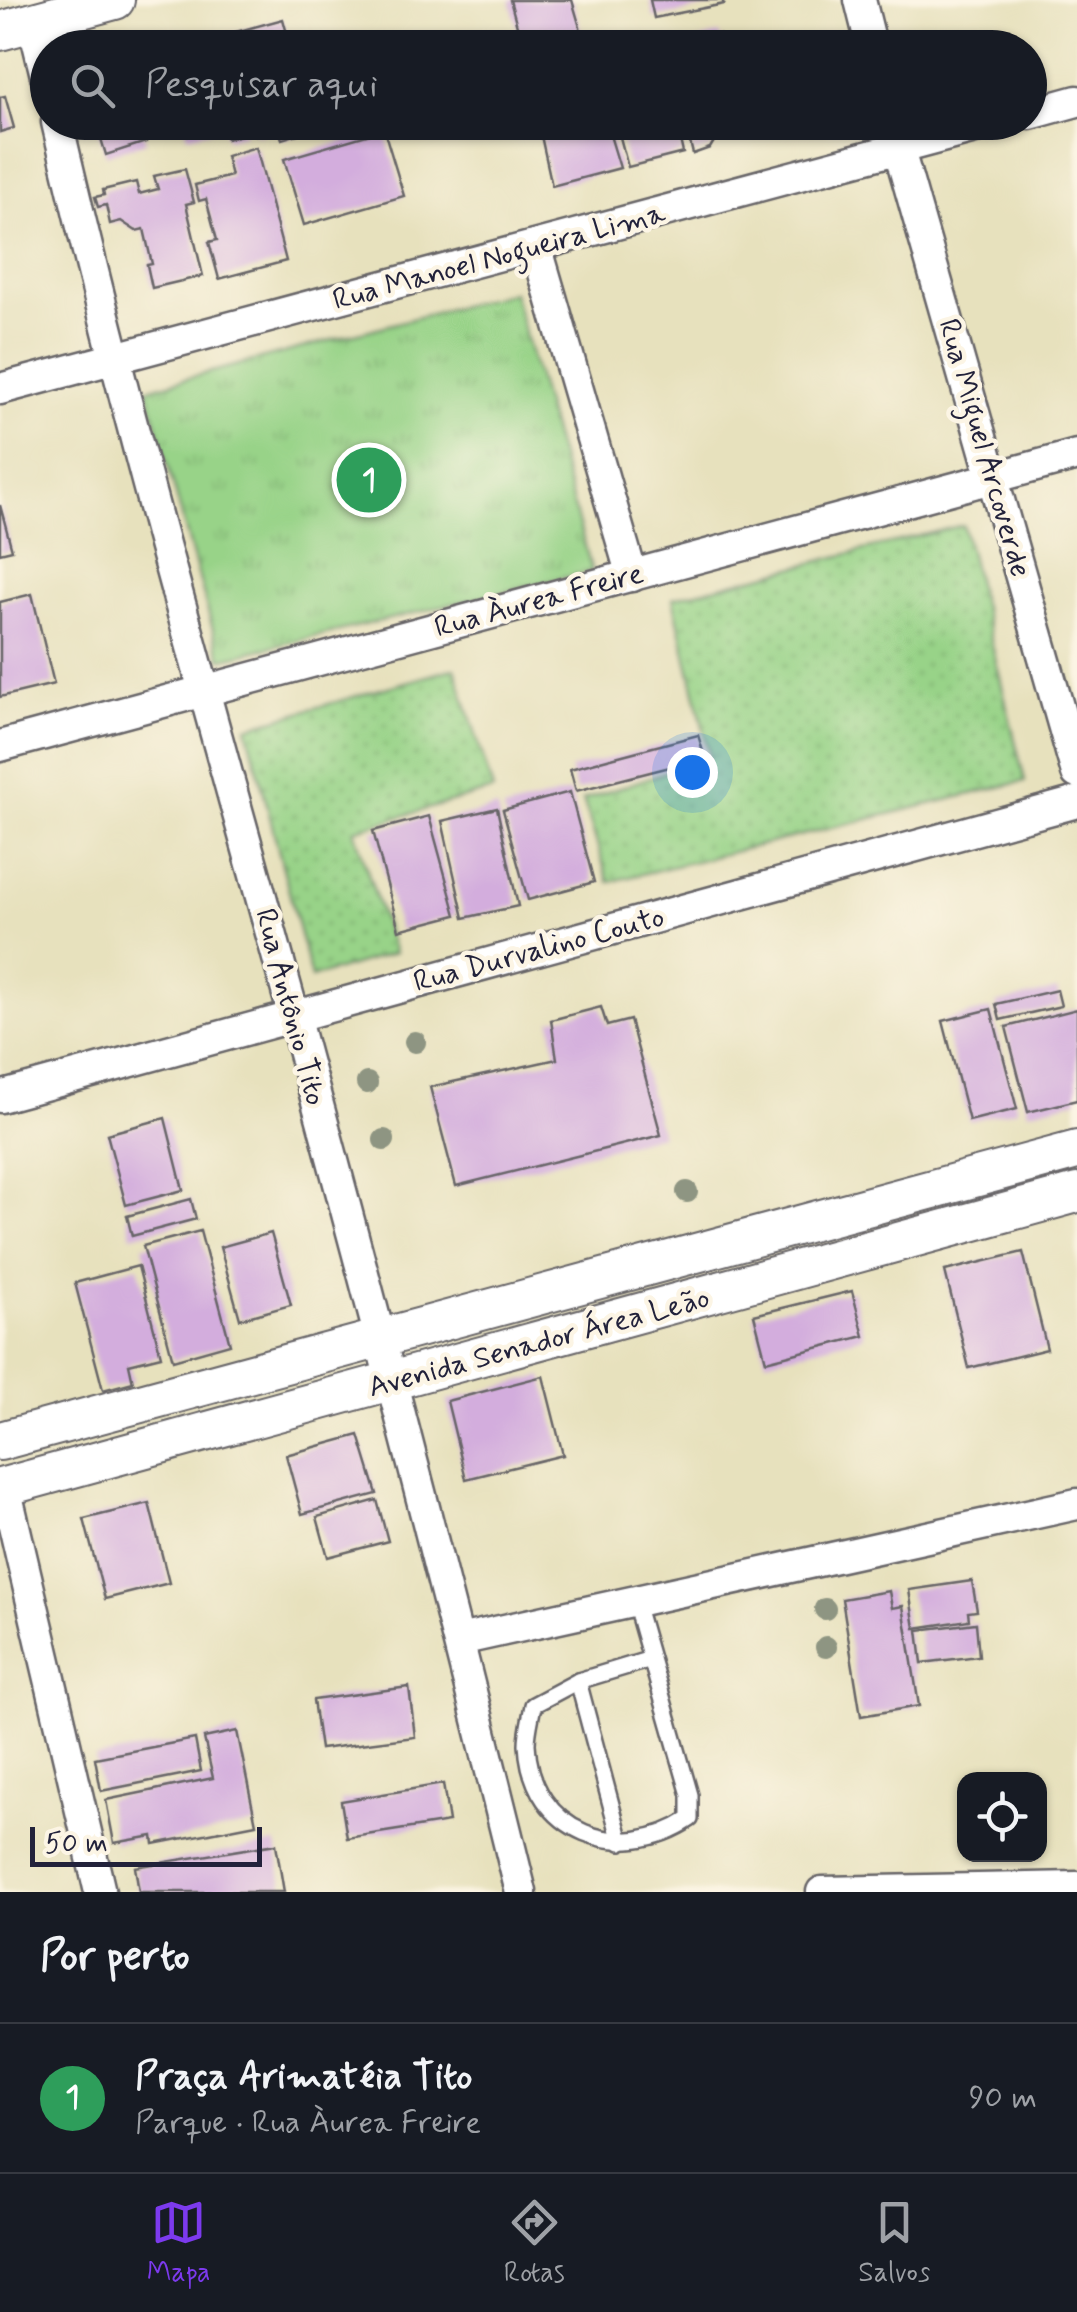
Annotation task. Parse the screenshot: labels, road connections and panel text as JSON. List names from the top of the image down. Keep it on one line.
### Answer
{"streets":{"street":["Rua Manoel Nogueira Lima","Rua Miguel Arcoverde","Rua Àurea Freire","Rua Durvalino Couto","Rua Antônio Tito","Avenida Senador Área Leão"]},"crossings":[["Rua Manoel Nogueira Lima","Rua Antônio Tito"],["Rua Miguel Arcoverde","Rua Àurea Freire"],["Rua Àurea Freire","Rua Antônio Tito"],["Rua Durvalino Couto","Rua Antônio Tito"],["Rua Antônio Tito","Avenida Senador Área Leão"]],"scale_bar":"50 m","page":{"search":"Pesquisar aqui","pins":"1","scale":"50 m","heading":"Por perto","list":[{"mark":"1","name":"Praça Arimatéia Tito","note":"Parque · Rua Àurea Freire","value":"90 m"}],"nav":["Mapa","Rotas","Salvos"]}}
